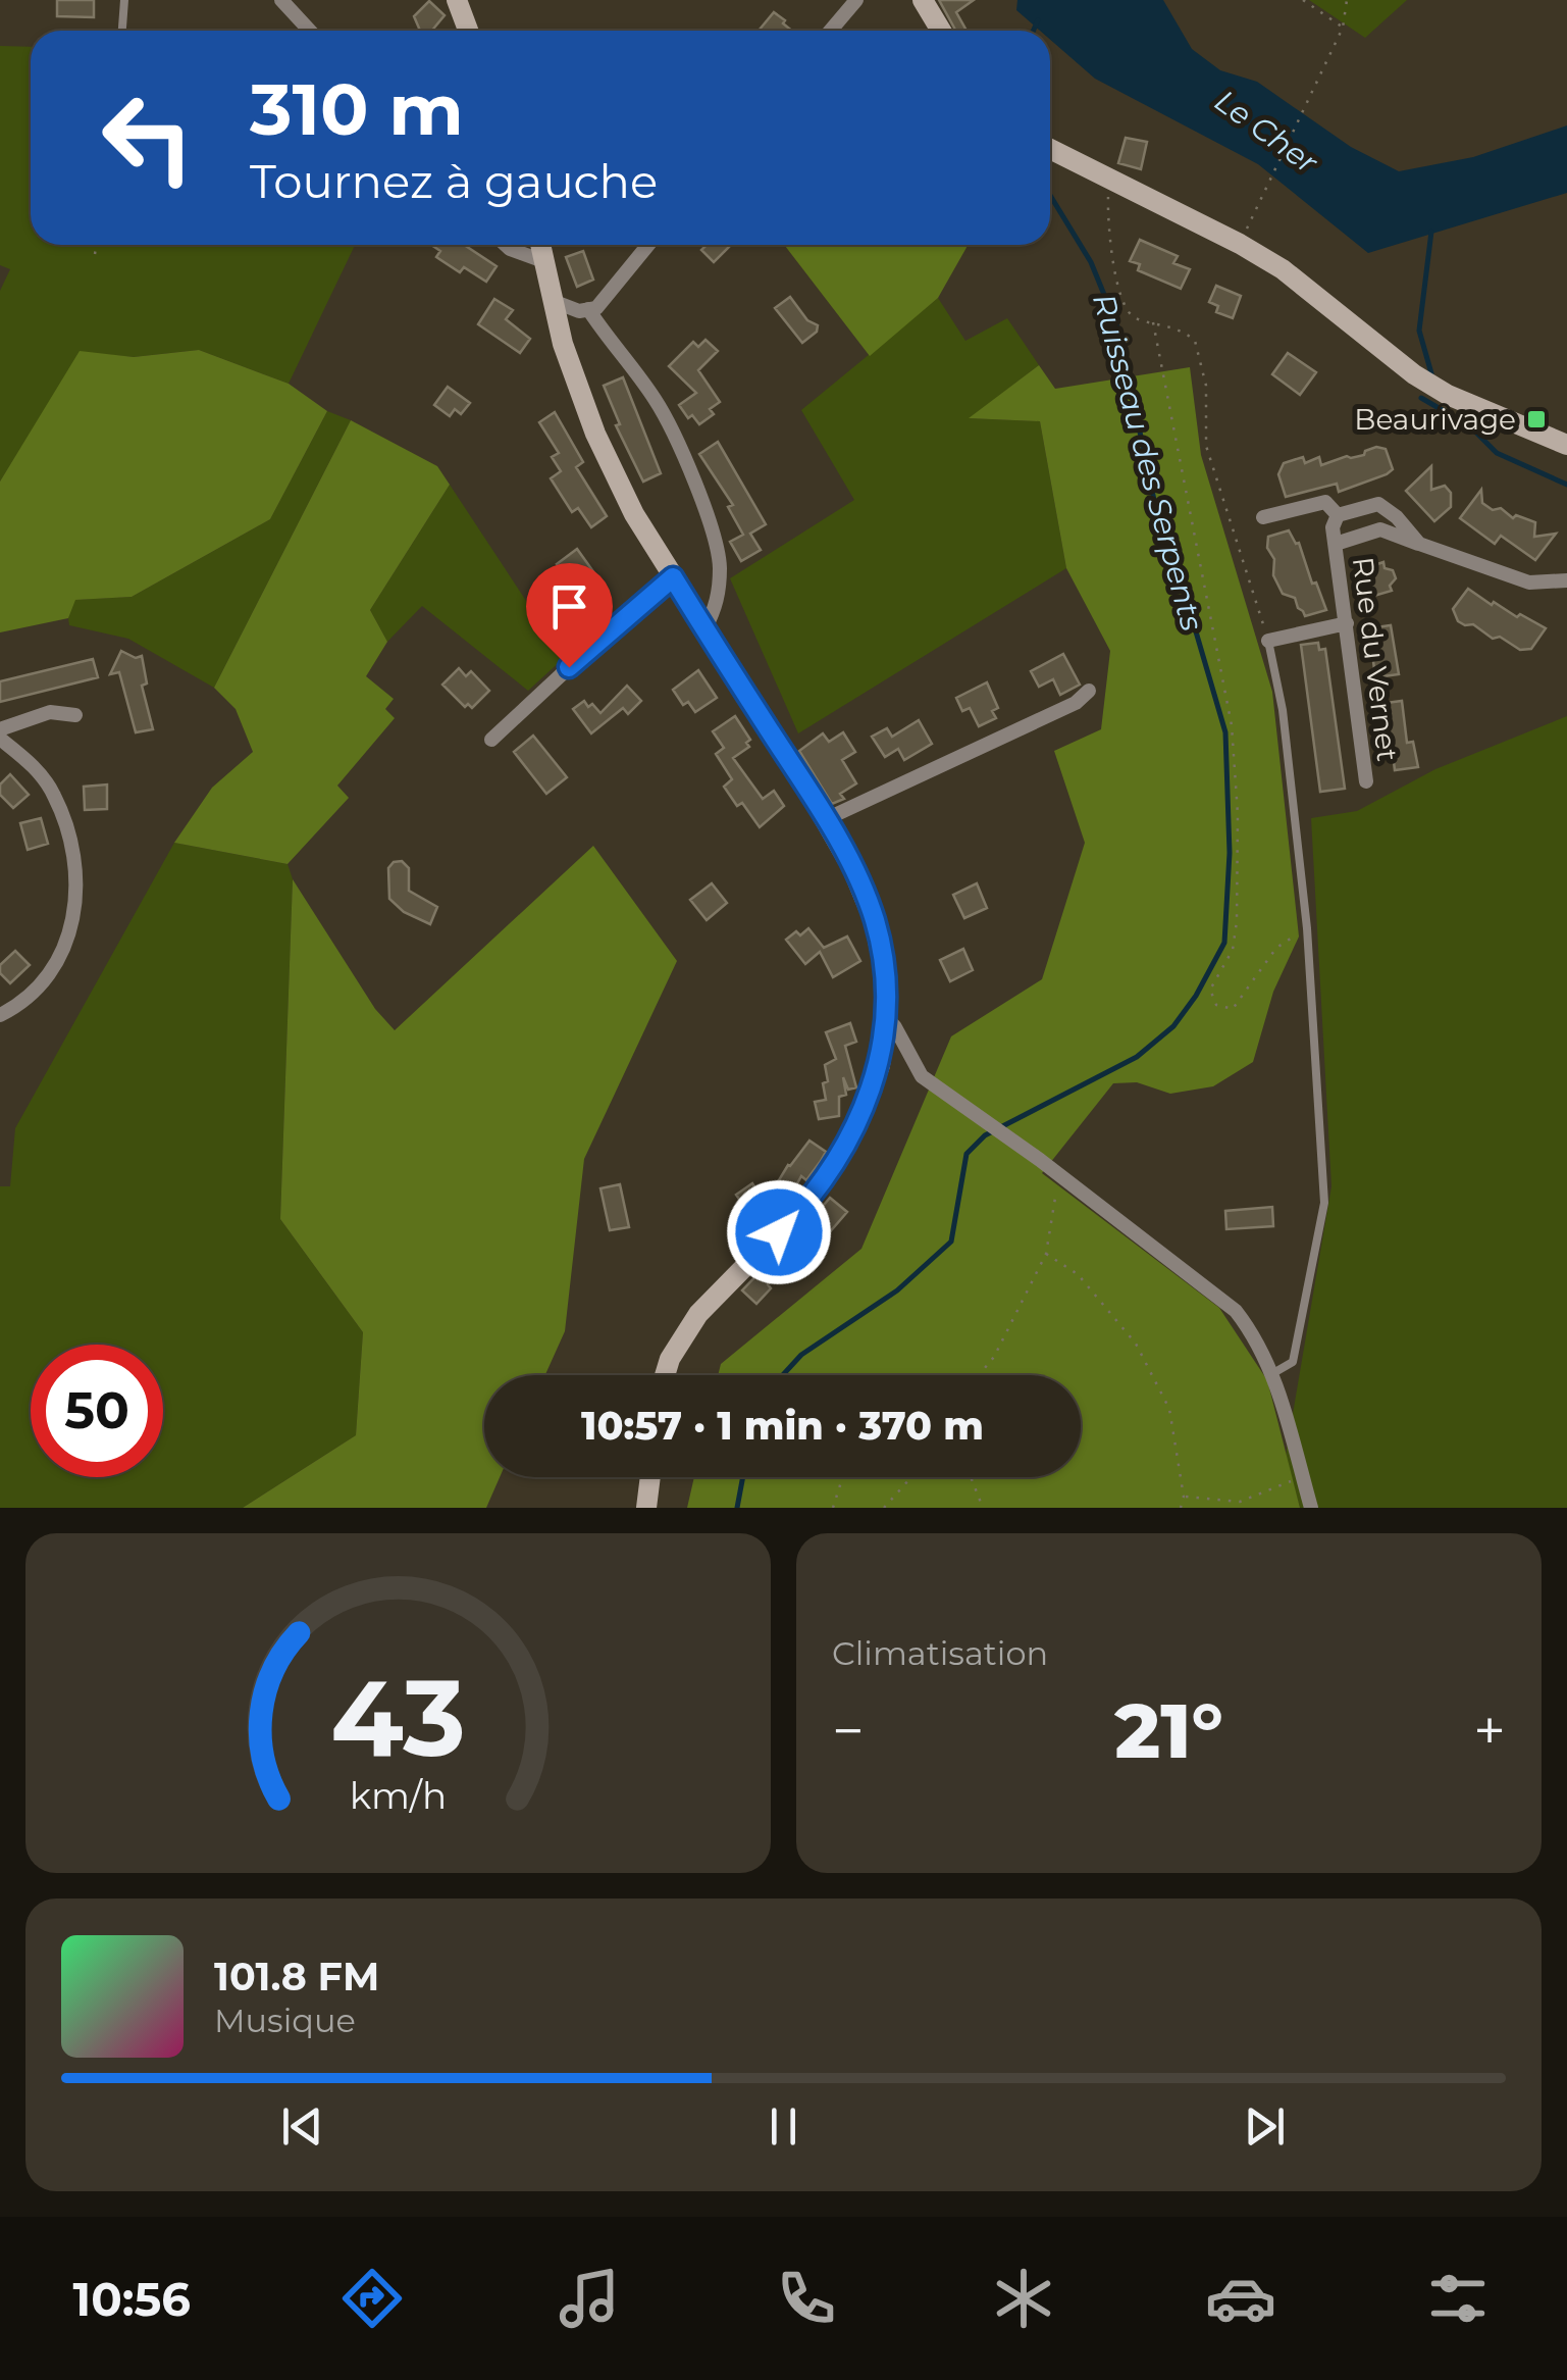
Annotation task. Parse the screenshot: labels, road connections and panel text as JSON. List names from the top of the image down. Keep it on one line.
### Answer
{"streets":{"street":["Rue du Vernet"]},"water":["Le Cher","Ruisseau des Serpents"],"places":{"transit":["Beaurivage"]},"page":{"turn":["310 m","Tournez à gauche"],"limit":"50","trip":"10:57 · 1 min · 370 m","tile":"Climatisation","heat":["−","21°","+"],"song":["101.8 FM","Musique"],"tabs":"10:56","gauge":["43","km/h"]}}
